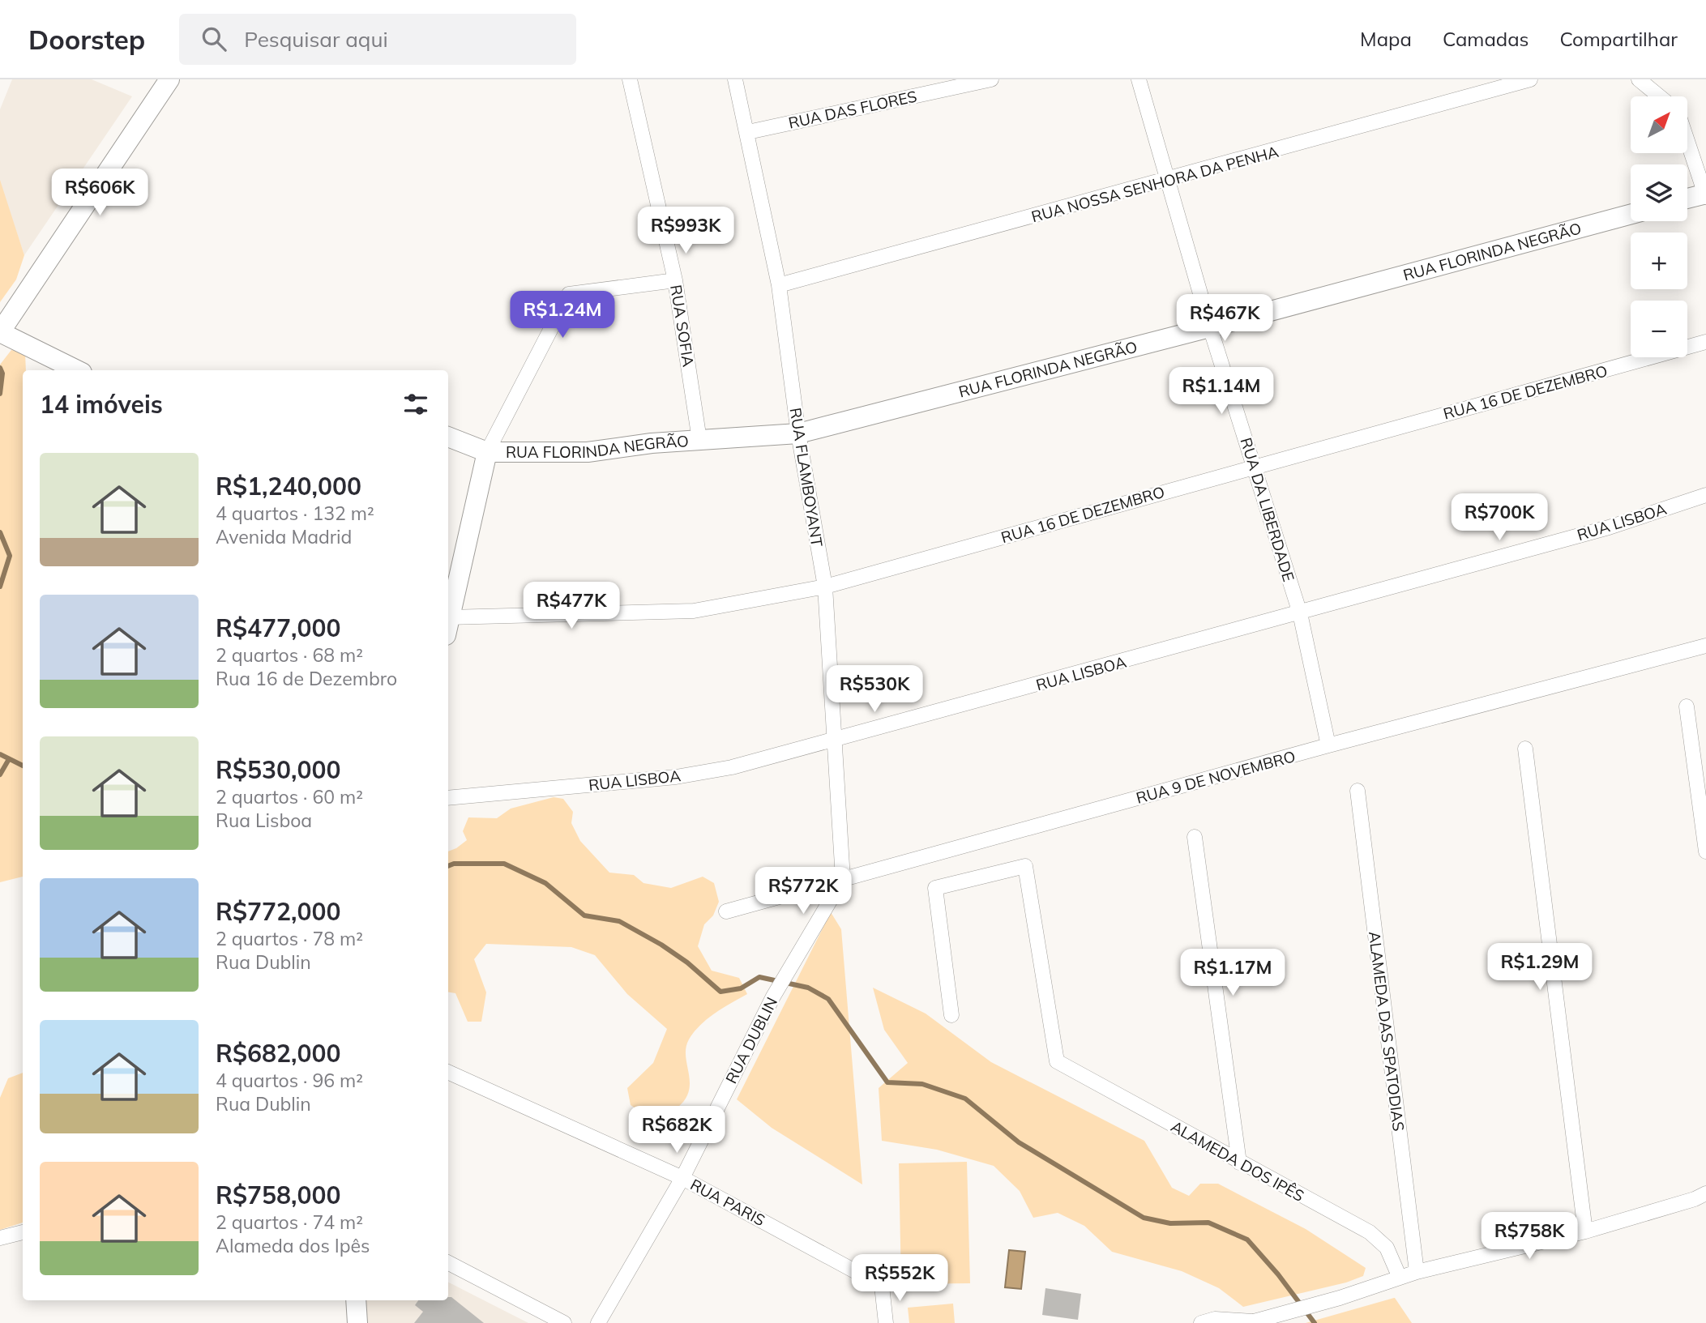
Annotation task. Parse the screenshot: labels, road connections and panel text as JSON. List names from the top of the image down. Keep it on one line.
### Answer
{"streets":{"street":["RUA DAS FLORES","RUA NOSSA SENHORA DA PENHA","RUA FLORINDA NEGRÃO","RUA SOFIA","RUA 16 DE DEZEMBRO","RUA FLAMBOYANT","RUA DA LIBERDADE","RUA LISBOA","RUA 9 DE NOVEMBRO","ALAMEDA DAS SPATODIAS","RUA DUBLIN","ALAMEDA DOS IPÊS","RUA PARIS"]},"crossings":[["RUA DAS FLORES","RUA FLAMBOYANT"],["RUA NOSSA SENHORA DA PENHA","RUA FLAMBOYANT"],["RUA NOSSA SENHORA DA PENHA","RUA DA LIBERDADE"],["RUA FLORINDA NEGRÃO","RUA SOFIA"],["RUA FLORINDA NEGRÃO","RUA FLAMBOYANT"],["RUA FLORINDA NEGRÃO","RUA DA LIBERDADE"],["RUA 16 DE DEZEMBRO","RUA FLAMBOYANT"],["RUA 16 DE DEZEMBRO","RUA DA LIBERDADE"],["RUA FLAMBOYANT","RUA LISBOA"],["RUA FLAMBOYANT","RUA 9 DE NOVEMBRO"],["RUA FLAMBOYANT","RUA DUBLIN"],["RUA DA LIBERDADE","RUA LISBOA"],["RUA DA LIBERDADE","RUA 9 DE NOVEMBRO"],["RUA 9 DE NOVEMBRO","RUA DUBLIN"],["RUA DUBLIN","RUA PARIS"]],"north":"top right","page":{"header":"Doorstep","search":"Pesquisar aqui","nav":["Mapa","Camadas","Compartilhar"],"map_buttons":["+","−"],"price":["R$606K","R$993K","R$1.24M","R$467K","R$1.14M","R$700K","R$477K","R$530K","R$772K","R$1.29M","R$1.17M","R$682K","R$758K","R$552K"],"heading":"14 imóveis","list":[{"name":"R$1,240,000","note":"4 quartos · 132 m² · Avenida Madrid"},{"name":"R$477,000","note":"2 quartos · 68 m² · Rua 16 de Dezembro"},{"name":"R$530,000","note":"2 quartos · 60 m² · Rua Lisboa"},{"name":"R$772,000","note":"2 quartos · 78 m² · Rua Dublin"},{"name":"R$682,000","note":"4 quartos · 96 m² · Rua Dublin"},{"name":"R$758,000","note":"2 quartos · 74 m² · Alameda dos Ipês"}]}}
